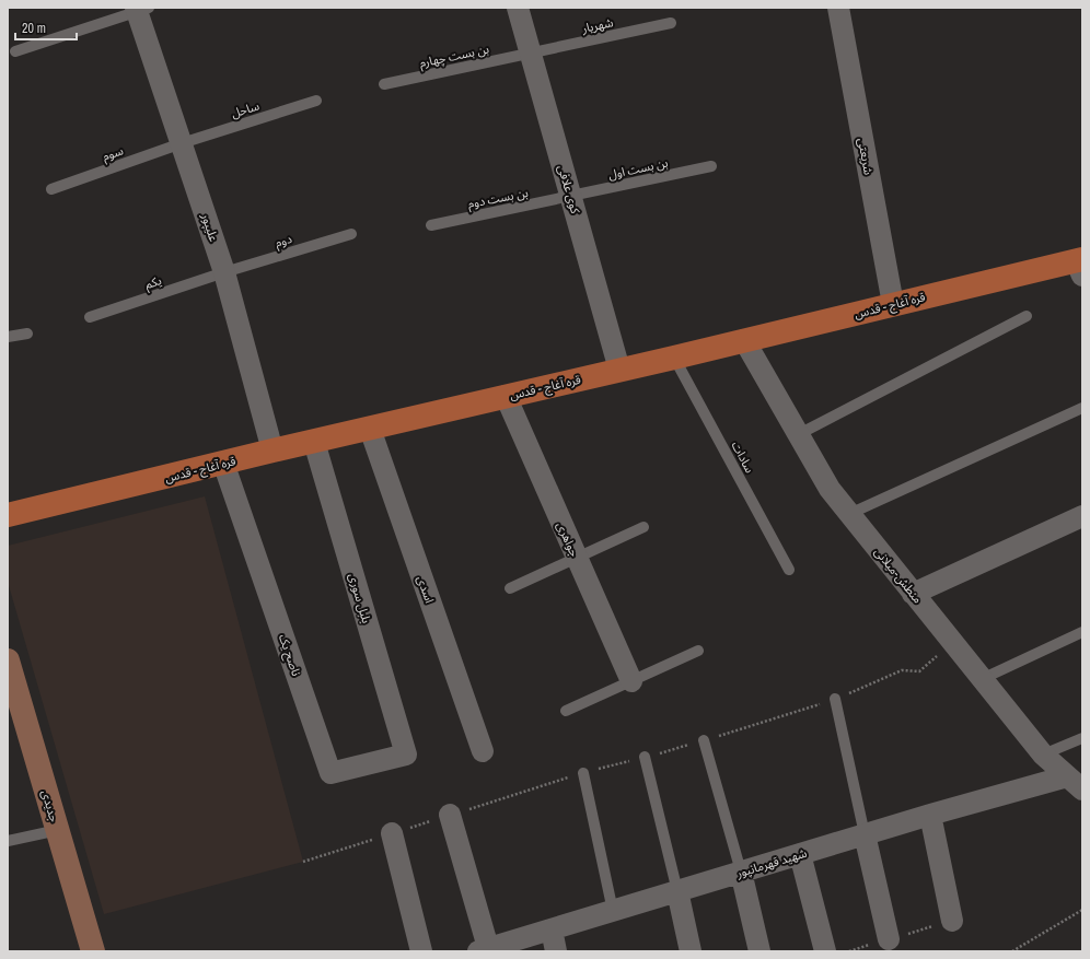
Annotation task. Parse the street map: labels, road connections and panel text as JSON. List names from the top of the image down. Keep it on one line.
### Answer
{"streets":{"main road":["قره آغاج - قدس"],"street":["شریعتی","کوی علافی","علیپور","جواهری","منطش-میلانی","اسدی","بلبل سوری","ناصح یک","جدیدی","شهید قهرمانپور"],"lane":["شهریار","بن بست چهارم","ساحل","سوم","بن بست اول","بن بست دوم","دوم","یکم","سادات"]},"crossings":[["شهریار","بن بست چهارم"],["شهریار","کوی علافی"],["بن بست چهارم","کوی علافی"],["ساحل","سوم"],["ساحل","علیپور"],["سوم","علیپور"],["شریعتی","قره آغاج - قدس"],["بن بست اول","کوی علافی"],["بن بست اول","بن بست دوم"],["کوی علافی","بن بست دوم"],["کوی علافی","قره آغاج - قدس"],["علیپور","دوم"],["علیپور","یکم"],["علیپور","قره آغاج - قدس"],["دوم","یکم"],["قره آغاج - قدس","سادات"],["قره آغاج - قدس","جواهری"],["قره آغاج - قدس","منطش-میلانی"],["قره آغاج - قدس","اسدی"],["قره آغاج - قدس","بلبل سوری"],["قره آغاج - قدس","ناصح یک"],["منطش-میلانی","شهید قهرمانپور"],["بلبل سوری","ناصح یک"]],"scale_bar":"20 m"}
